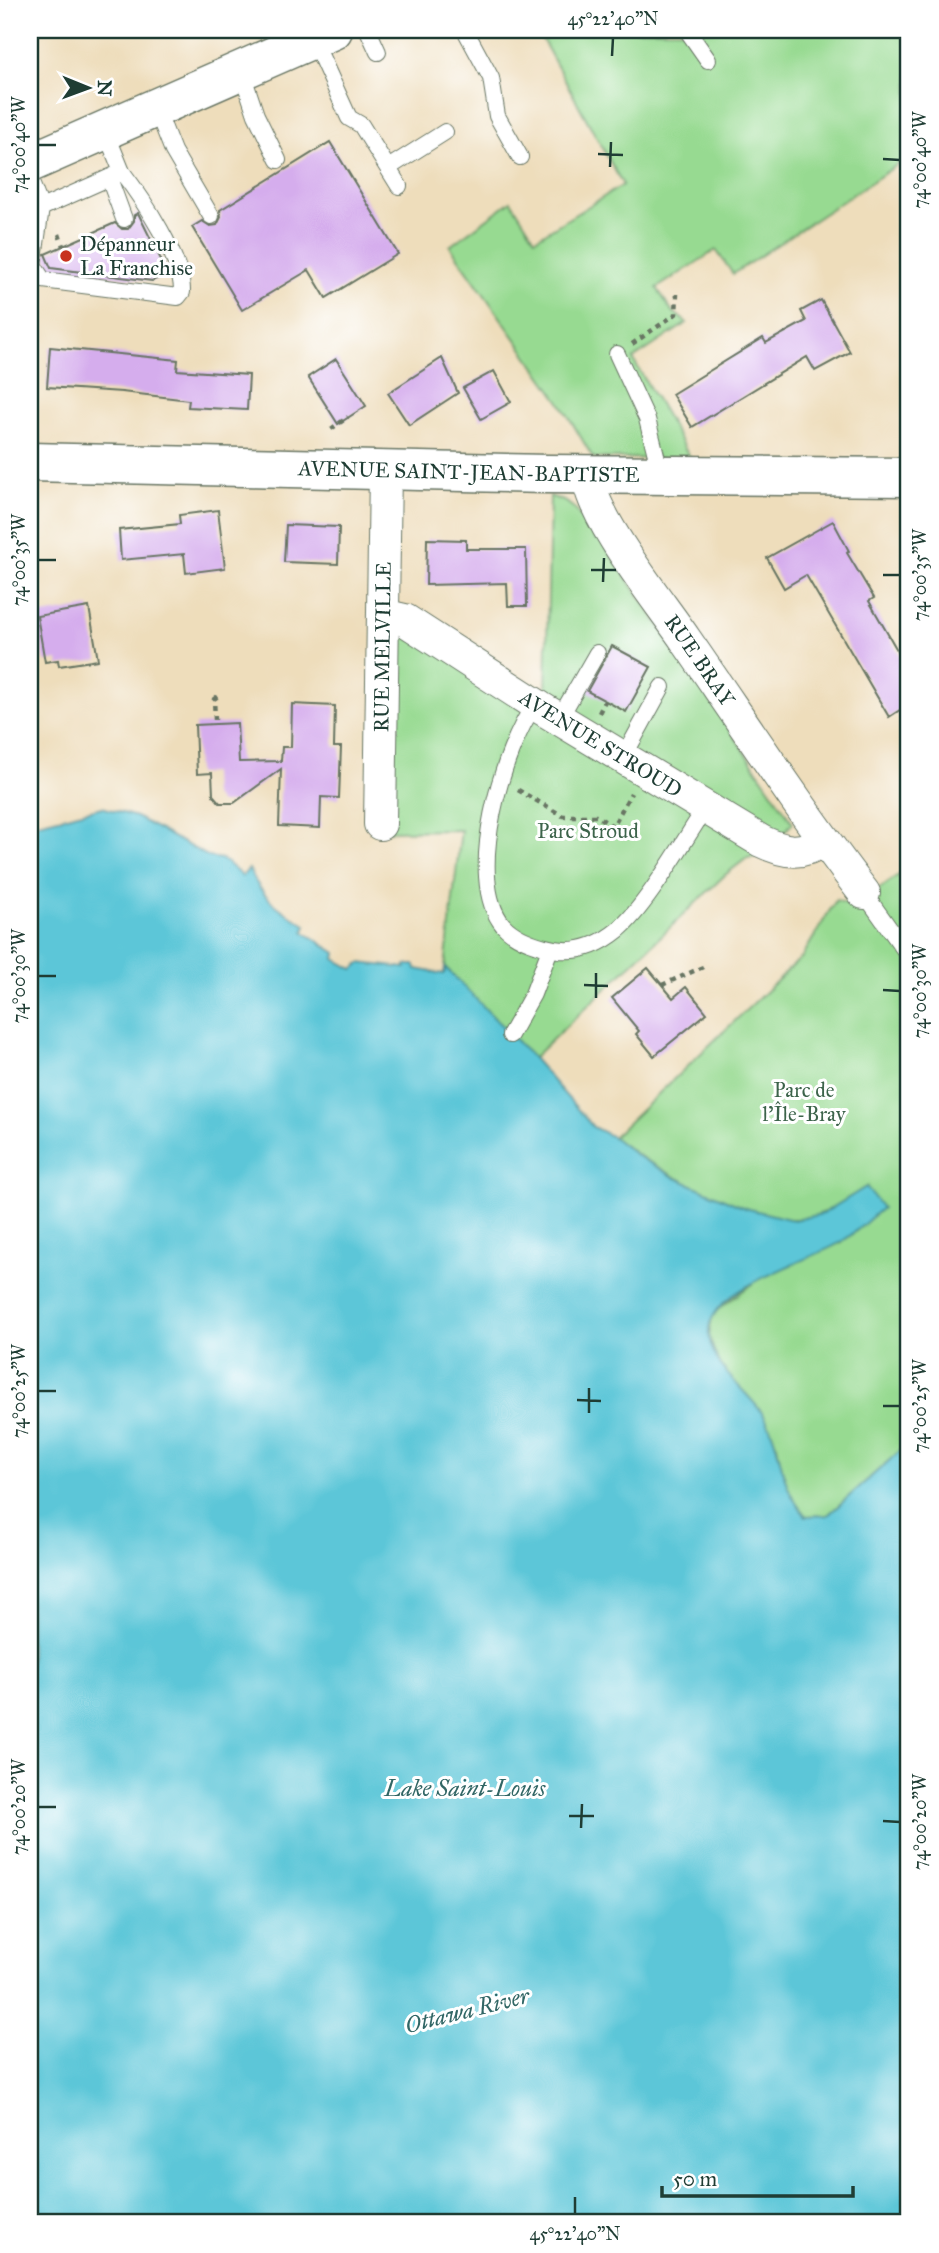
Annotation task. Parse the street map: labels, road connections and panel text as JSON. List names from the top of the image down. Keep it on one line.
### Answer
{"streets":{"street":["AVENUE SAINT-JEAN-BAPTISTE","RUE MELVILLE","RUE BRAY","AVENUE STROUD"]},"crossings":[["AVENUE SAINT-JEAN-BAPTISTE","RUE MELVILLE"],["AVENUE SAINT-JEAN-BAPTISTE","RUE BRAY"],["RUE MELVILLE","AVENUE STROUD"],["RUE BRAY","AVENUE STROUD"]],"water":["Lake Saint-Louis","Ottawa River"],"parks":["Parc Stroud","Parc de l'Île-Bray"],"places":["Dépanneur La Franchise"],"scale_bar":"50 m","north":"right","coordinates":["45°22'40\"N","74°00'40\"W","74°00'35\"W","74°00'30\"W","74°00'25\"W","74°00'20\"W"]}
